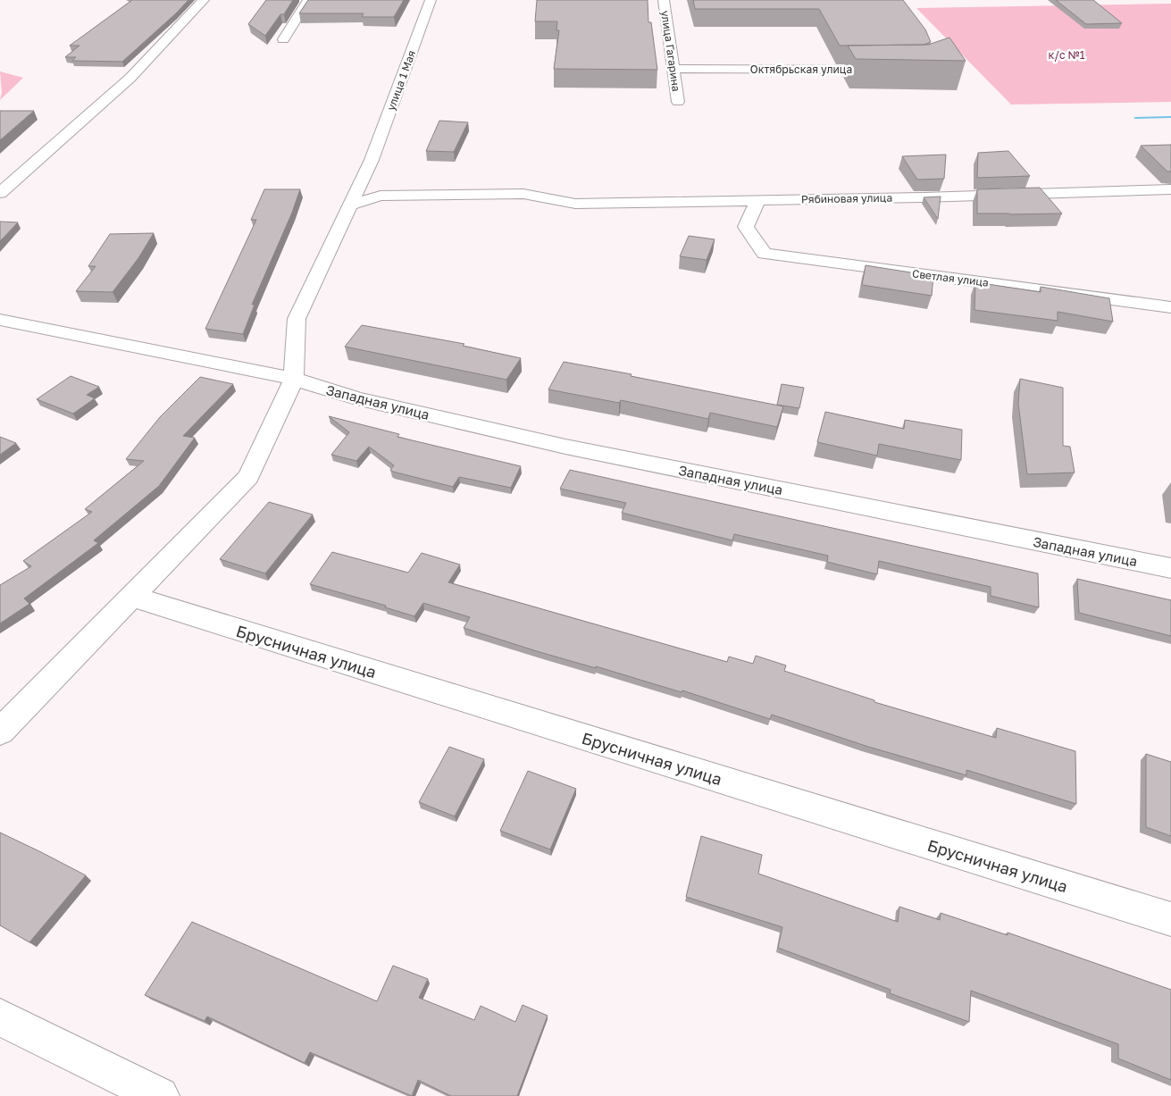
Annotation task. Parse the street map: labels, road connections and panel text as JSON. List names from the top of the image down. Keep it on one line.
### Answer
{"streets":{"street":["улица Гагарина","Октябрьская улица","улица 1 Мая","Рябиновая улица","Светлая улица","Западная улица","Брусничная улица"]},"crossings":[["улица Гагарина","Октябрьская улица"],["улица 1 Мая","Рябиновая улица"],["улица 1 Мая","Западная улица"],["Рябиновая улица","Светлая улица"]],"parks":["к/с №1"]}
